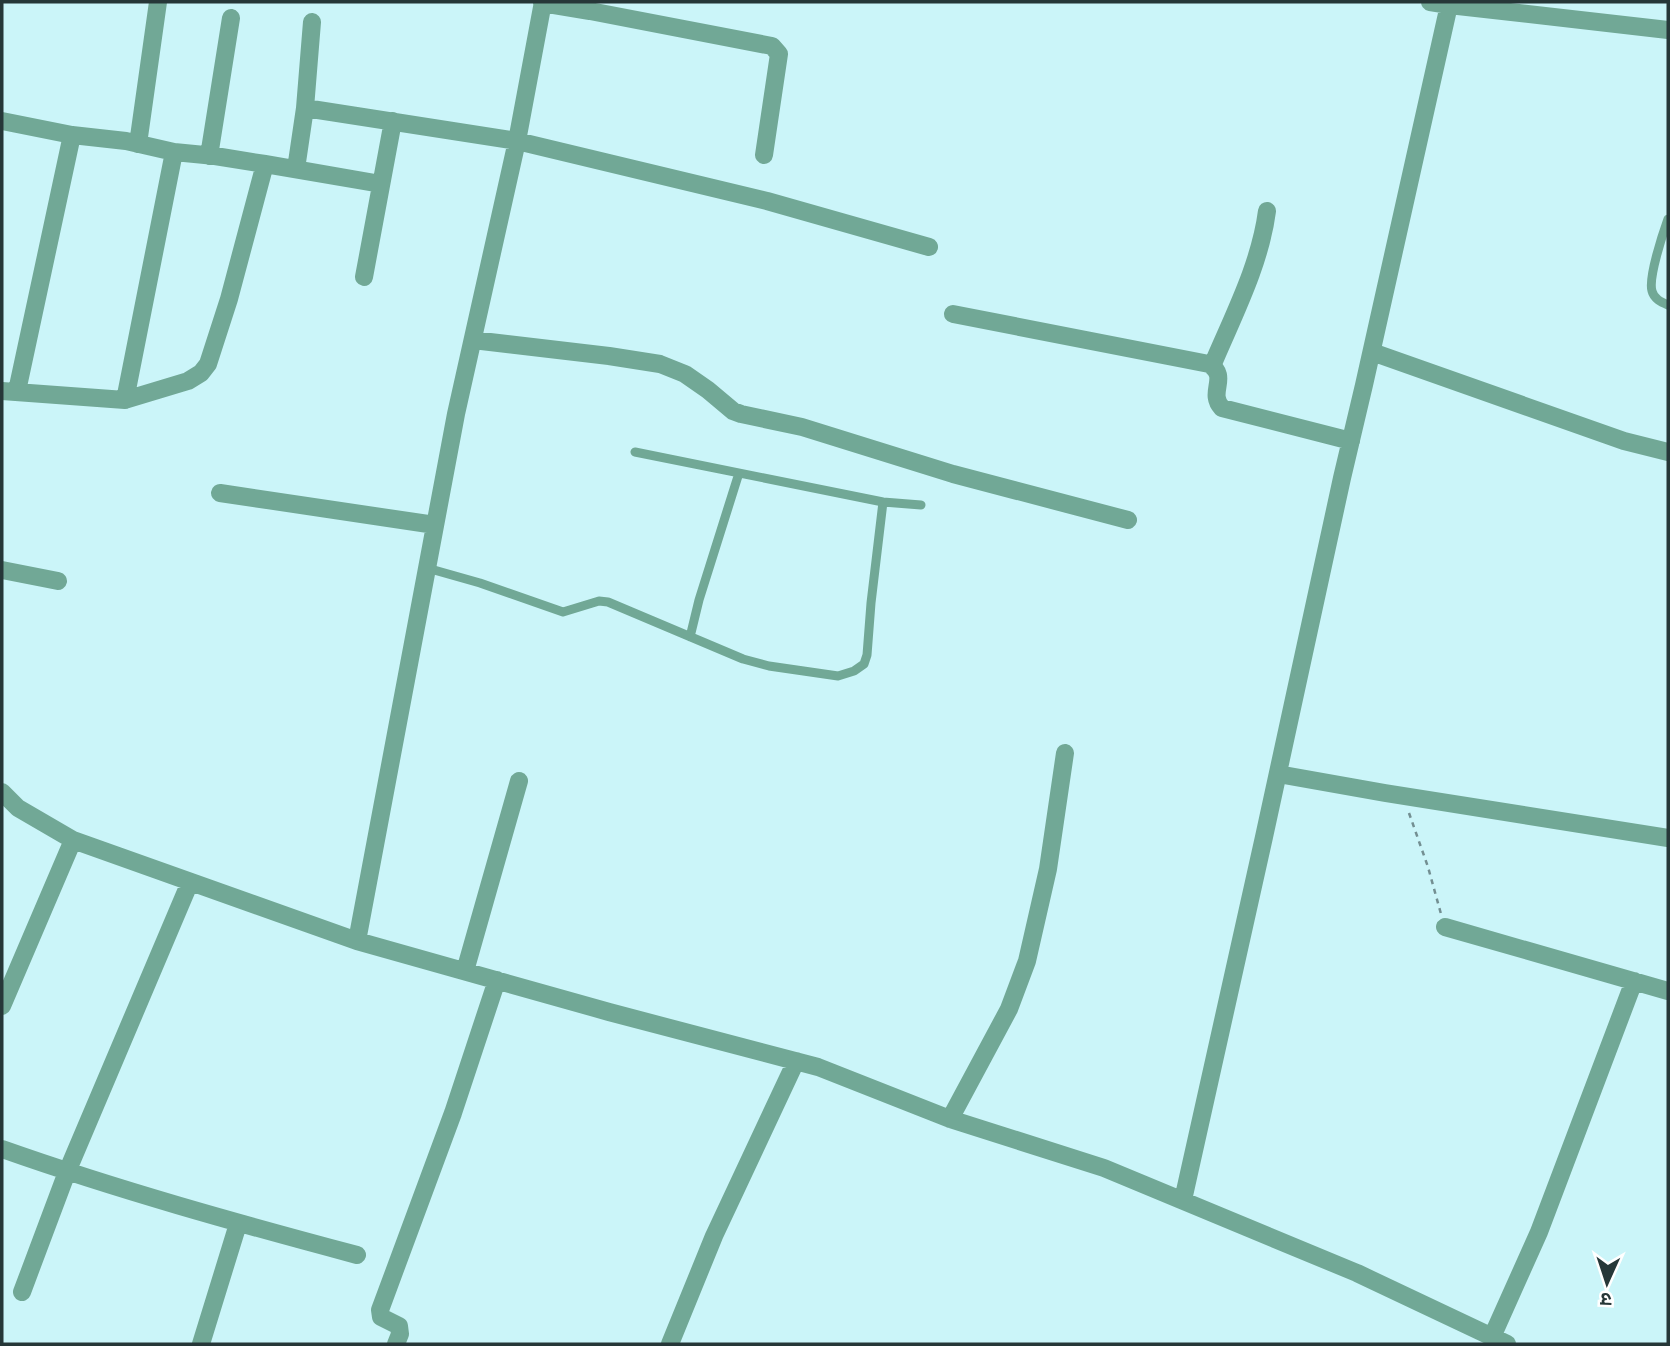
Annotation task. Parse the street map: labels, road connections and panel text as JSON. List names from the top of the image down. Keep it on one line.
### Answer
{"north":"bottom"}
